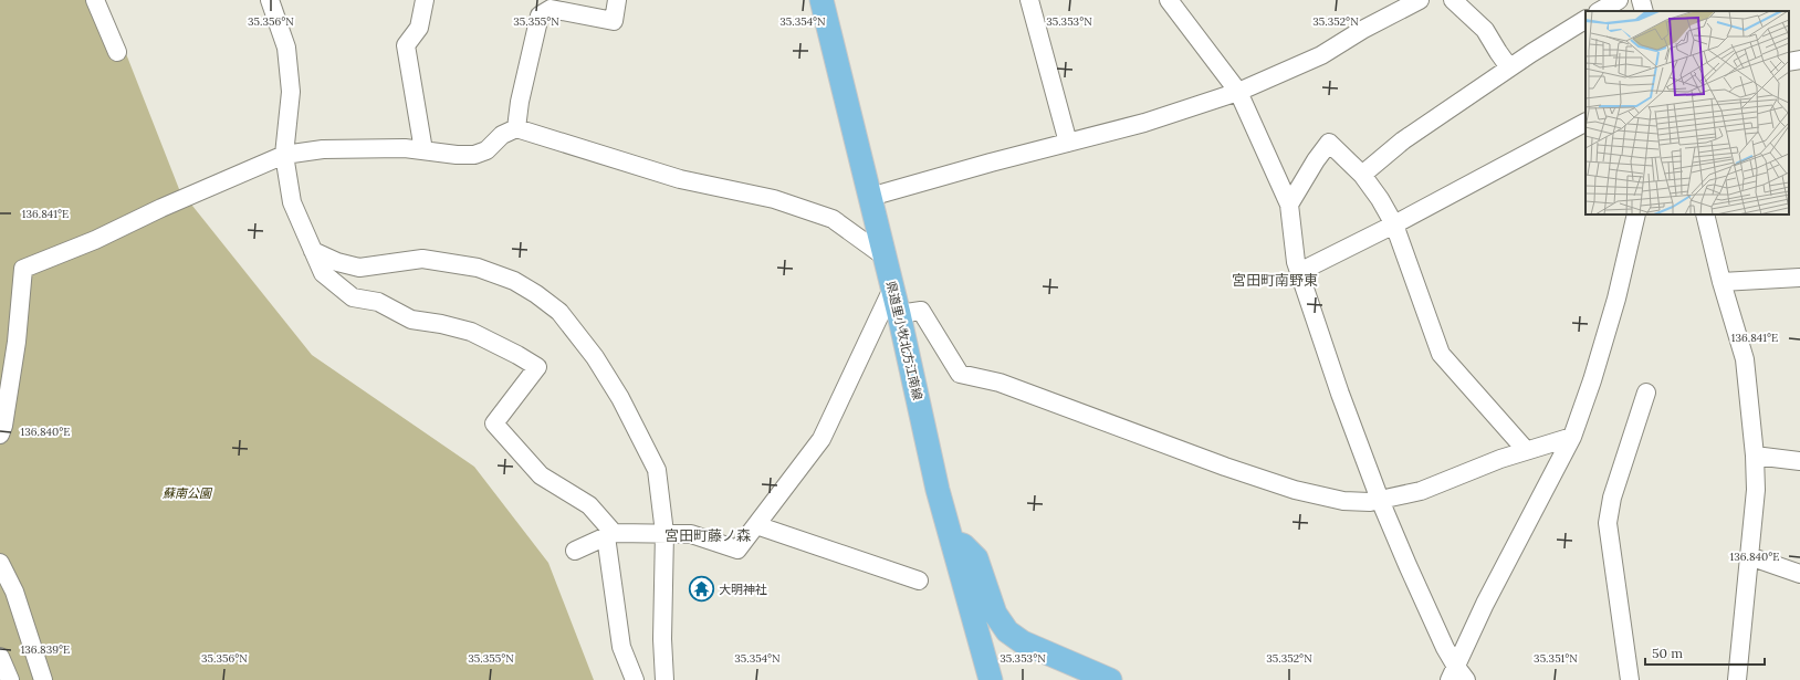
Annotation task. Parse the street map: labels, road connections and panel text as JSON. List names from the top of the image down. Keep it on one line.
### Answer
{"streets":{"main road":["県道里小牧北方江南線"]},"districts":["宮田町南野東","宮田町藤ノ森"],"parks":["蘇南公園"],"places":{"temple":["大明神社"]},"scale_bar":"50 m","coordinates":["35.356°N","35.355°N","35.354°N","35.353°N","35.352°N","136.841°E","136.840°E","136.839°E","35.351°N"]}
